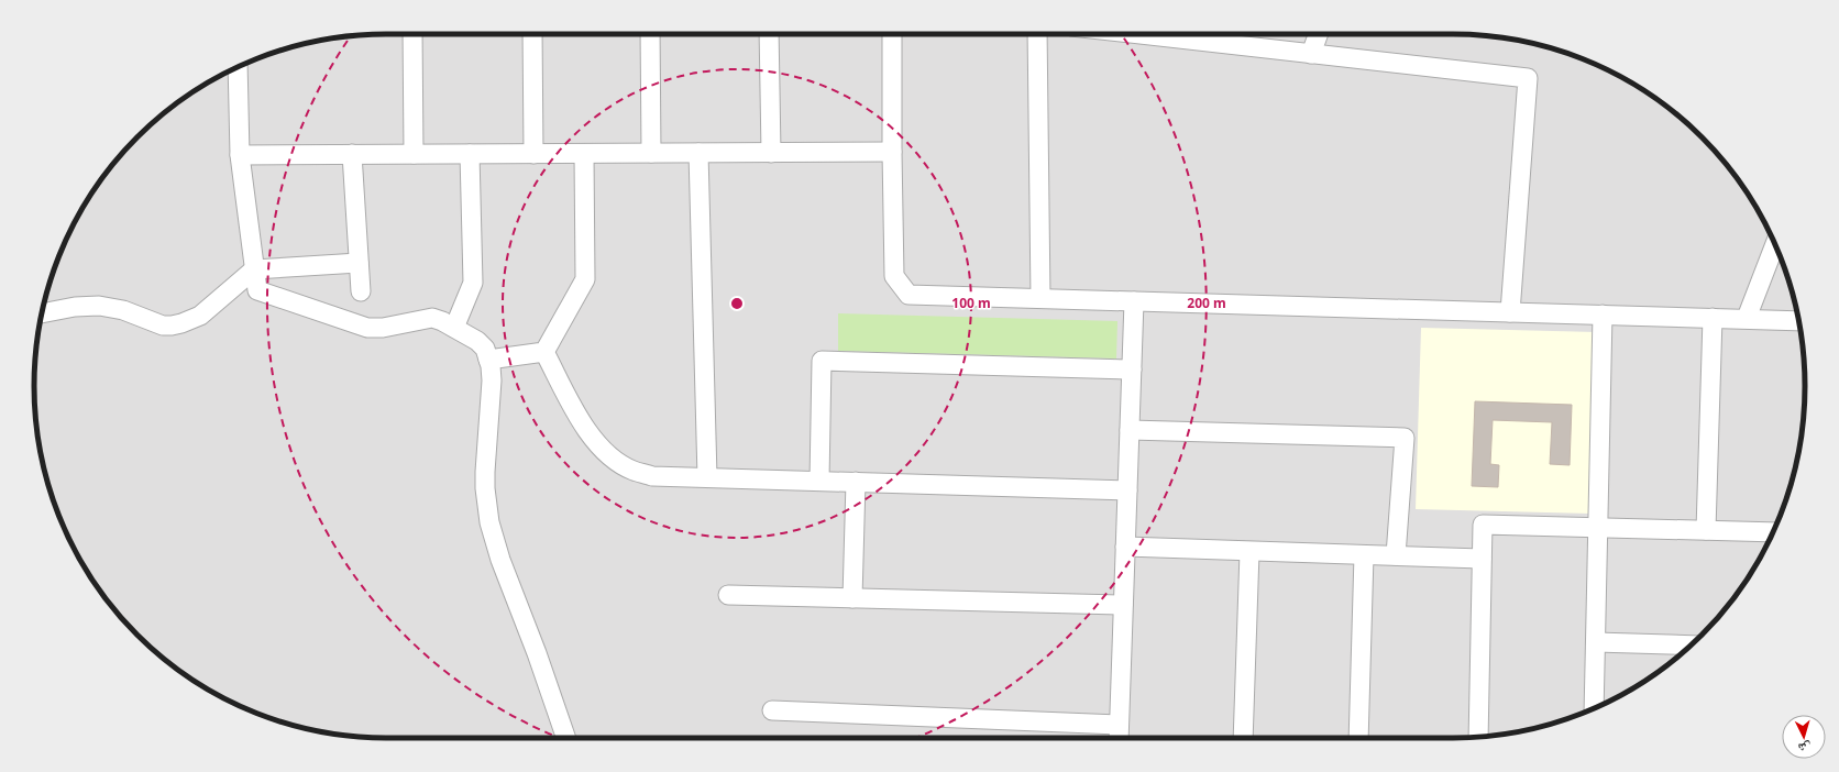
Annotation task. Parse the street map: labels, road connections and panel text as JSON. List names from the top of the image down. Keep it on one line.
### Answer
{"north":"bottom","rings":["100 m","200 m"]}
